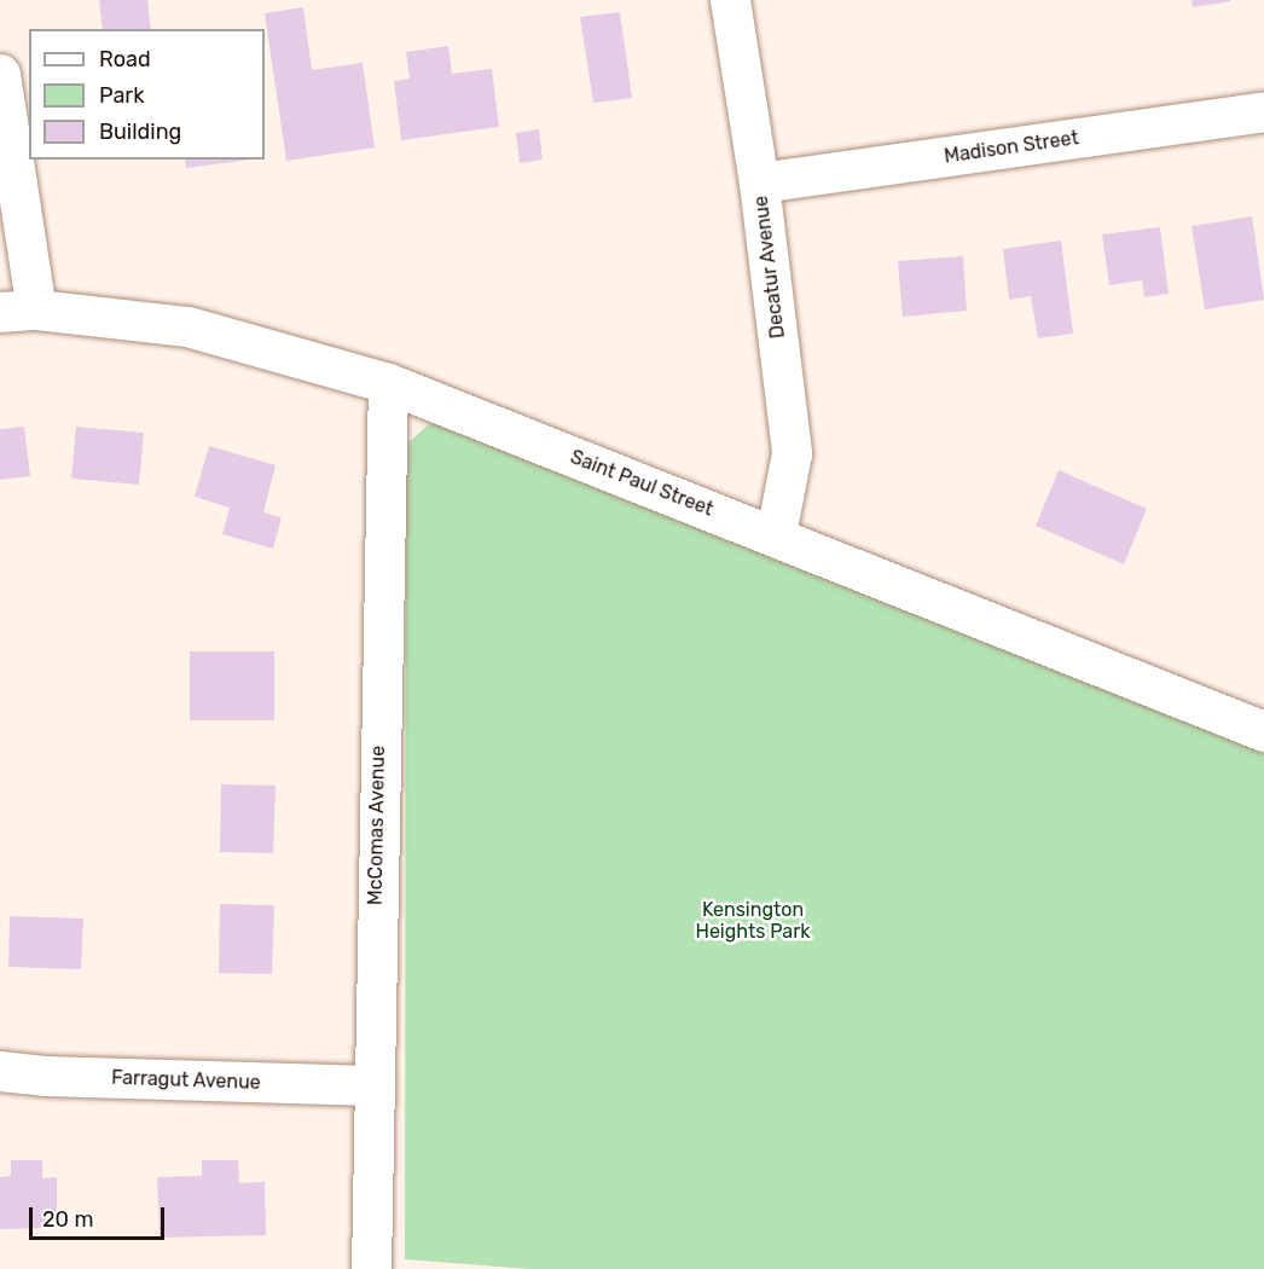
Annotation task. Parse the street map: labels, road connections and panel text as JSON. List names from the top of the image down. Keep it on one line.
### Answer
{"streets":{"street":["Madison Street","Decatur Avenue","Saint Paul Street","McComas Avenue","Farragut Avenue"]},"crossings":[["Madison Street","Decatur Avenue"],["Decatur Avenue","Saint Paul Street"],["Saint Paul Street","McComas Avenue"],["McComas Avenue","Farragut Avenue"]],"parks":["Kensington Heights Park"],"legend":["Road","Park","Building"],"scale_bar":"20 m"}
